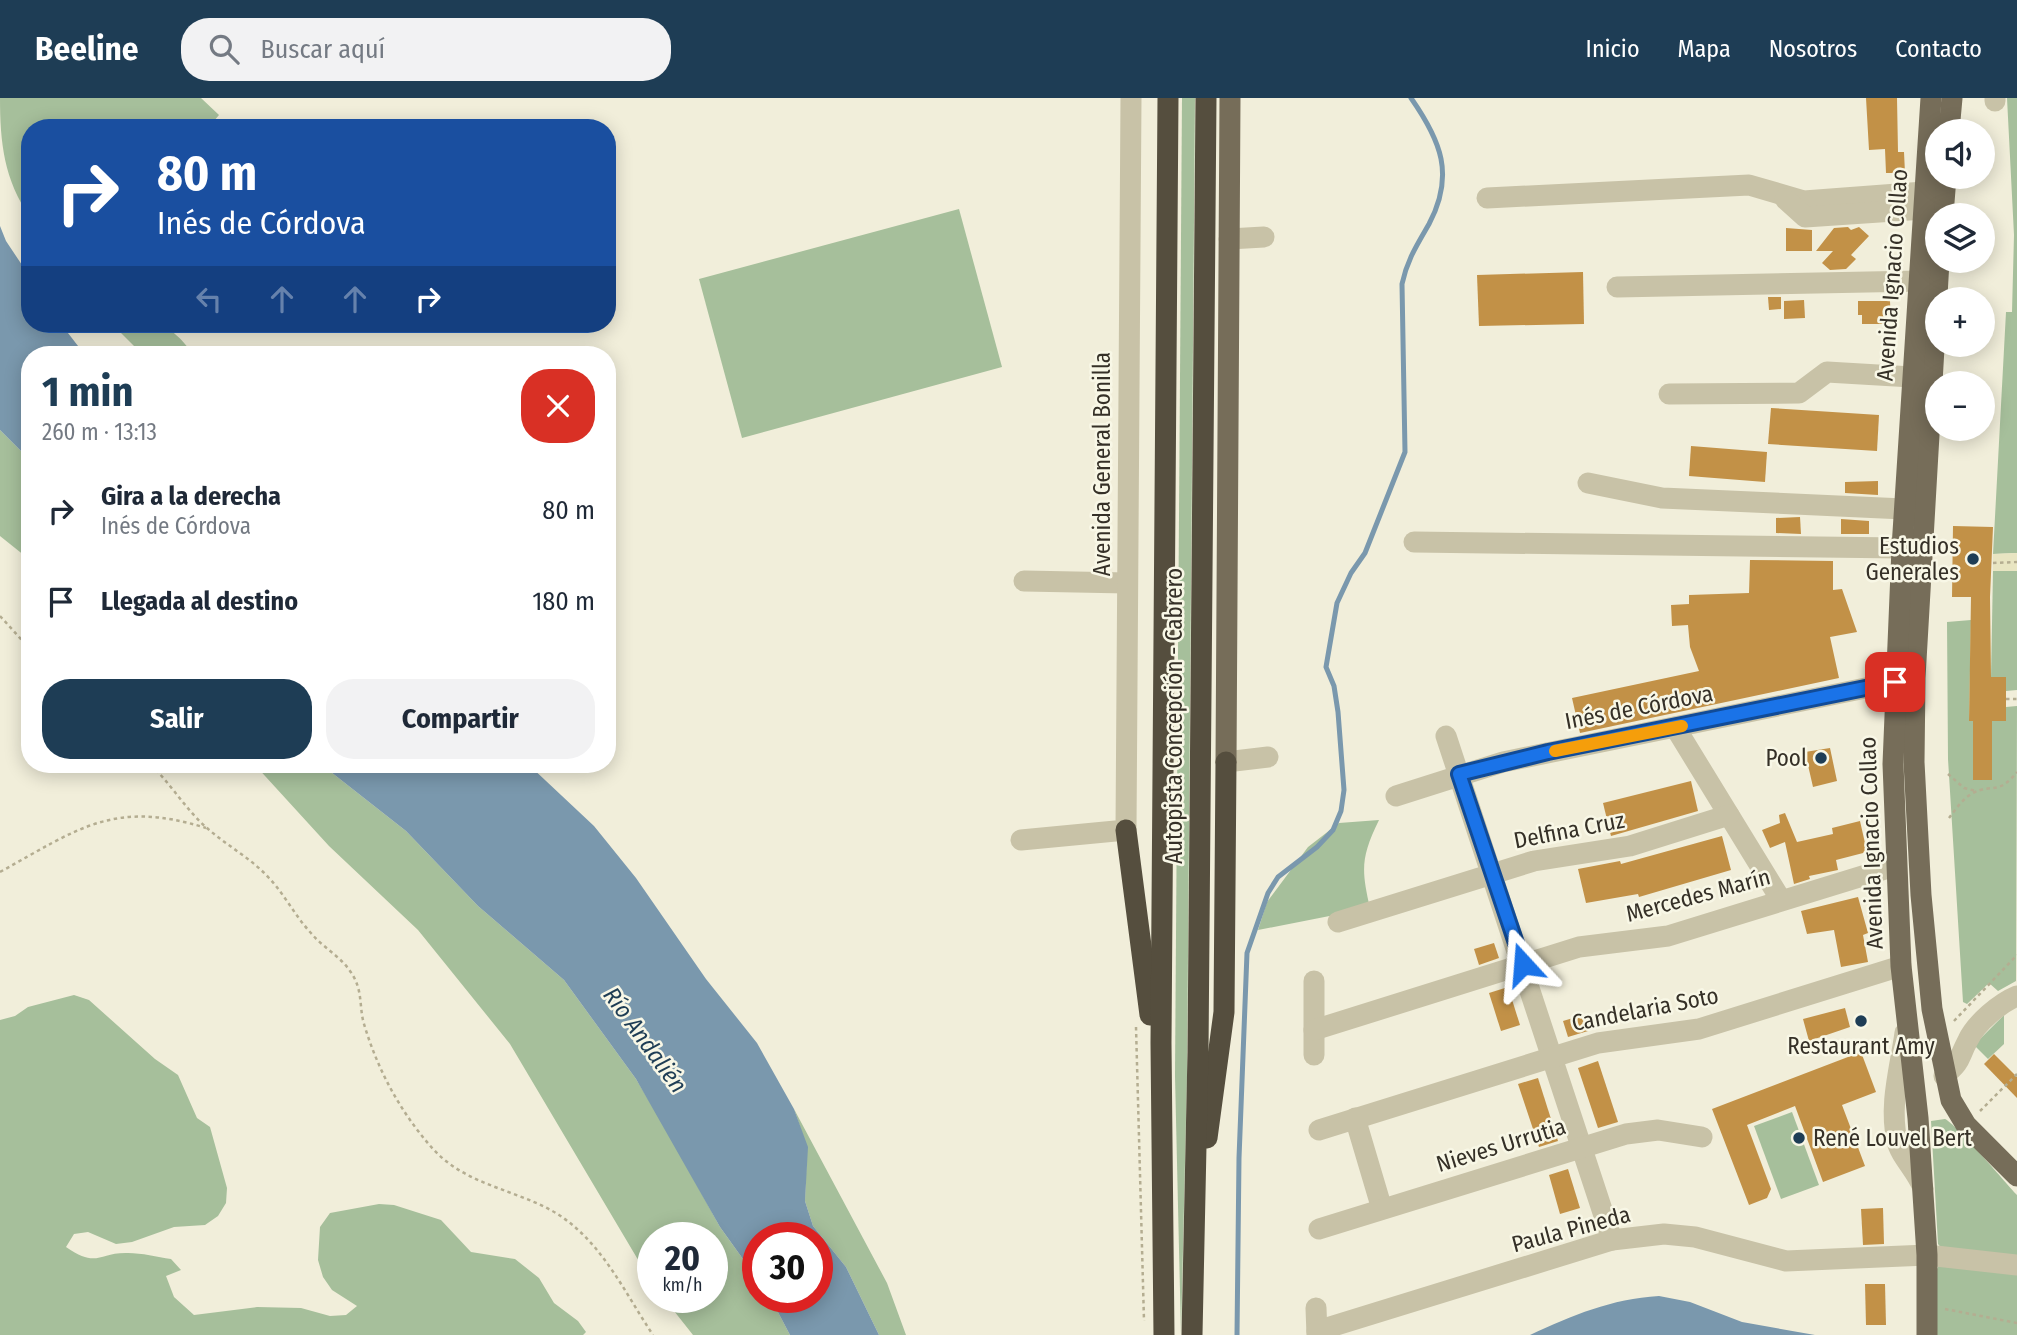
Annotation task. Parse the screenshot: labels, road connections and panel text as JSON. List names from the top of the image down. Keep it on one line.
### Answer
{"streets":{"highway":["Autopista Concepción - Cabrero"],"main road":["Avenida Ignacio Collao"],"street":["Avenida General Bonilla","Inés de Córdova","Delfina Cruz","Mercedes Marín","Candelaria Soto","Nieves Urrutia","Paula Pineda"]},"crossings":[["Avenida Ignacio Collao","Inés de Córdova"],["Avenida Ignacio Collao","Mercedes Marín"],["Avenida Ignacio Collao","Candelaria Soto"],["Avenida Ignacio Collao","Paula Pineda"]],"water":["Río Andalién"],"places":["Estudios Generales","Pool","Restaurant Amy","René Louvel Bert"],"page":{"header":"Beeline","search":"Buscar aquí","nav":["Inicio","Mapa","Nosotros","Contacto"],"map_buttons":["+","−"],"turn":["80 m","Inés de Córdova"],"heading":["1 min","260 m · 13:13"],"list":[{"name":"Gira a la derecha","note":"Inés de Córdova","value":"80 m"},{"name":"Llegada al destino","value":"180 m"}],"buttons":["Salir","Compartir"],"speed":"20 km/h","limit":"30"}}
